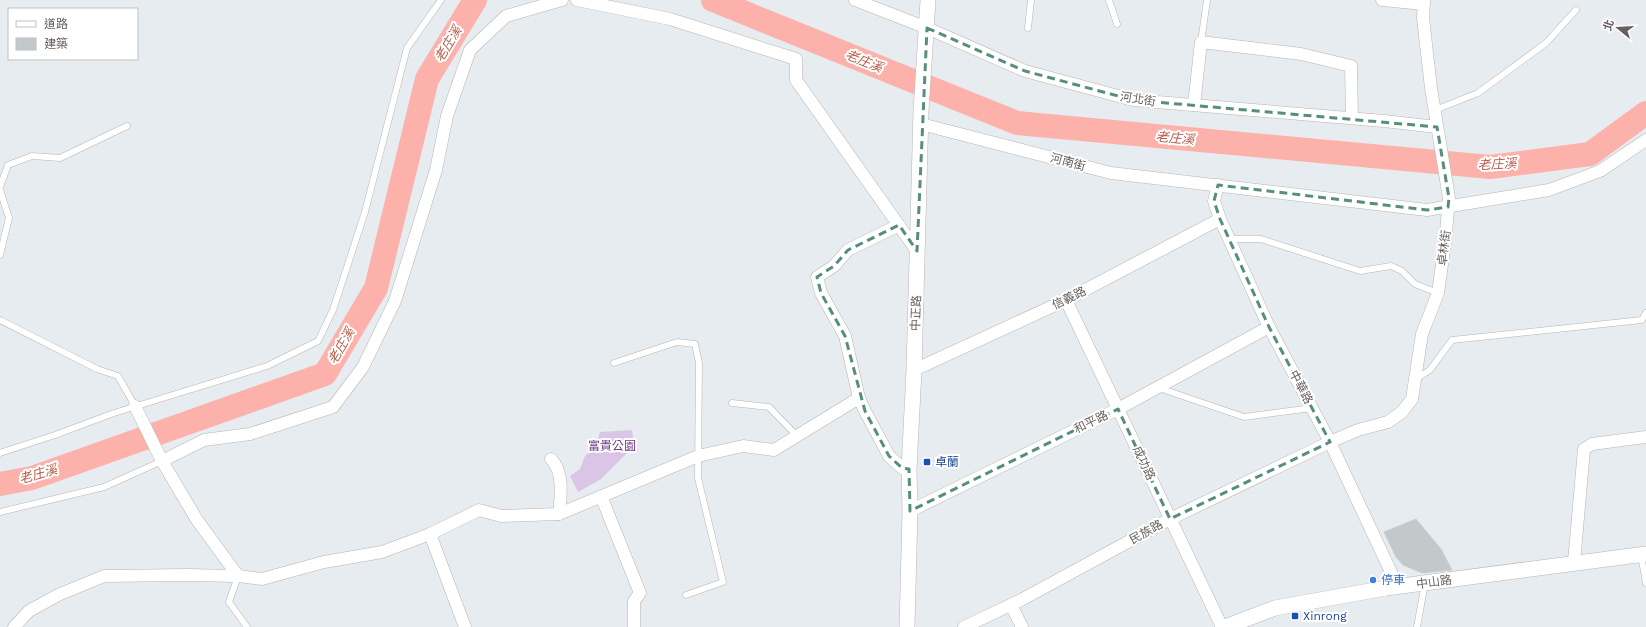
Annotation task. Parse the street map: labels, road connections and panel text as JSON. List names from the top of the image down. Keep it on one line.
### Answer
{"streets":{"street":["河北街","河南街","卓林街","信義路","中正路","中華路","和平路","成功路","民族路","中山路"]},"crossings":[["河北街","卓林街"],["河北街","中正路"],["河南街","卓林街"],["河南街","中正路"],["河南街","中華路"],["卓林街","中華路"],["卓林街","民族路"],["信義路","中正路"],["信義路","中華路"],["信義路","成功路"],["中正路","和平路"],["中華路","和平路"],["中華路","民族路"],["中華路","中山路"],["和平路","成功路"],["成功路","民族路"],["成功路","中山路"]],"water":["老庄溪"],"parks":["富貴公園"],"places":{"transit":["卓蘭","Xinrong"],"other":["停車"]},"legend":["道路","建築"],"north":"left"}
